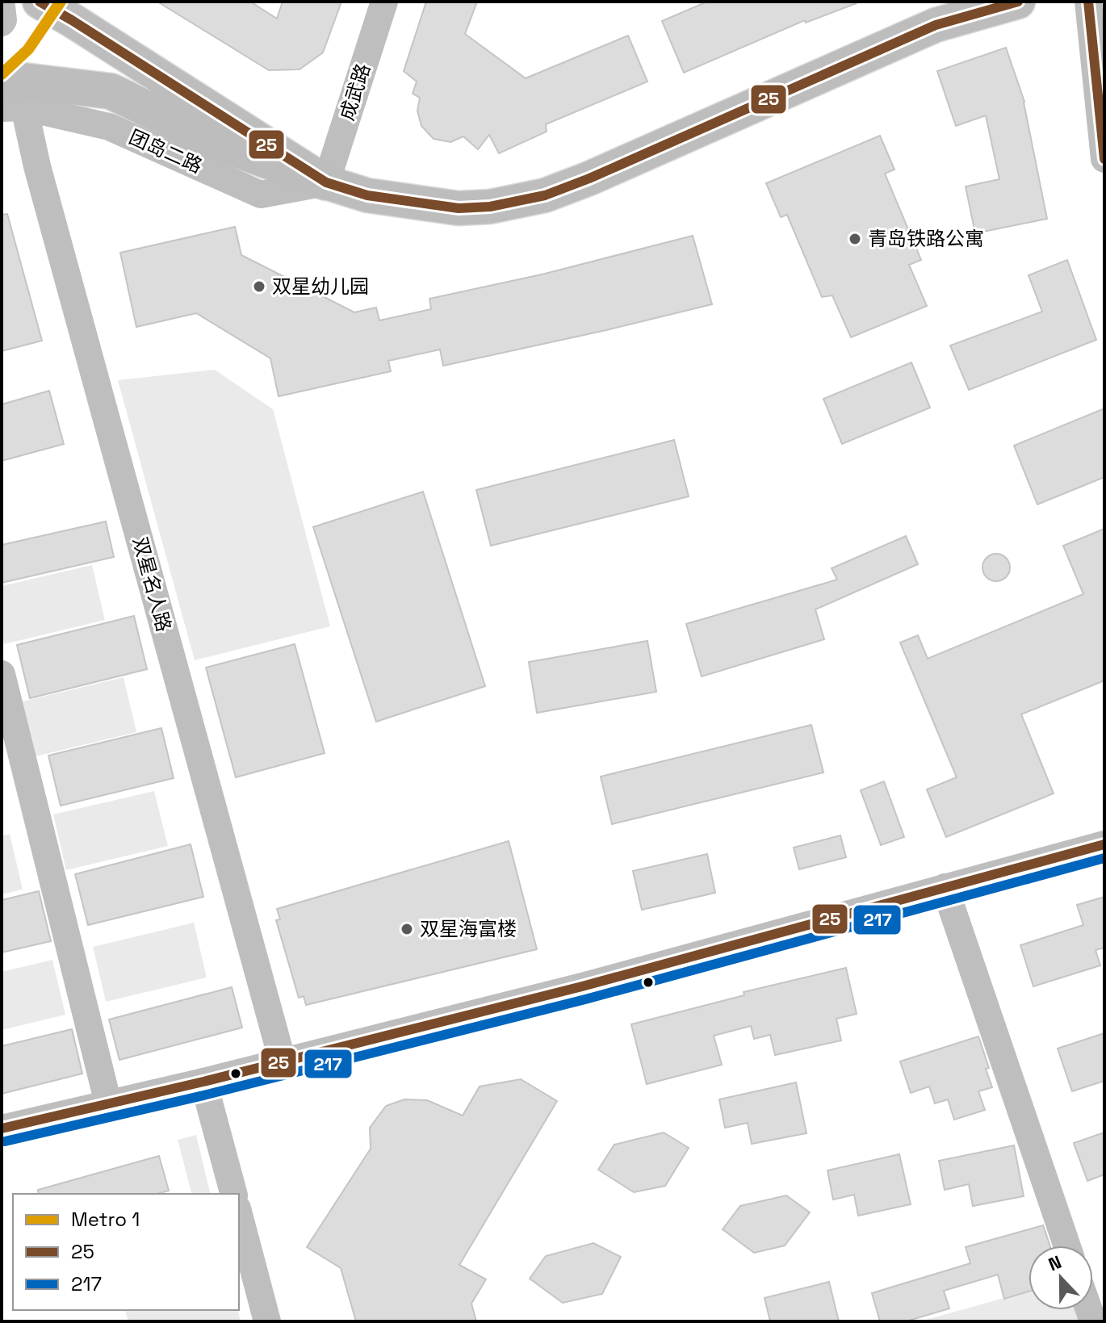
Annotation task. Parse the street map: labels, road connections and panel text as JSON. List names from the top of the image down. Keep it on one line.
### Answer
{"streets":{"street":["成武路","双星名人路"]},"places":["青岛铁路公寓","双星幼儿园","双星海富楼"],"lines":["metro line 1","transit line 25","transit line 217"],"legend":["Metro 1","25","217"],"north":"top"}
